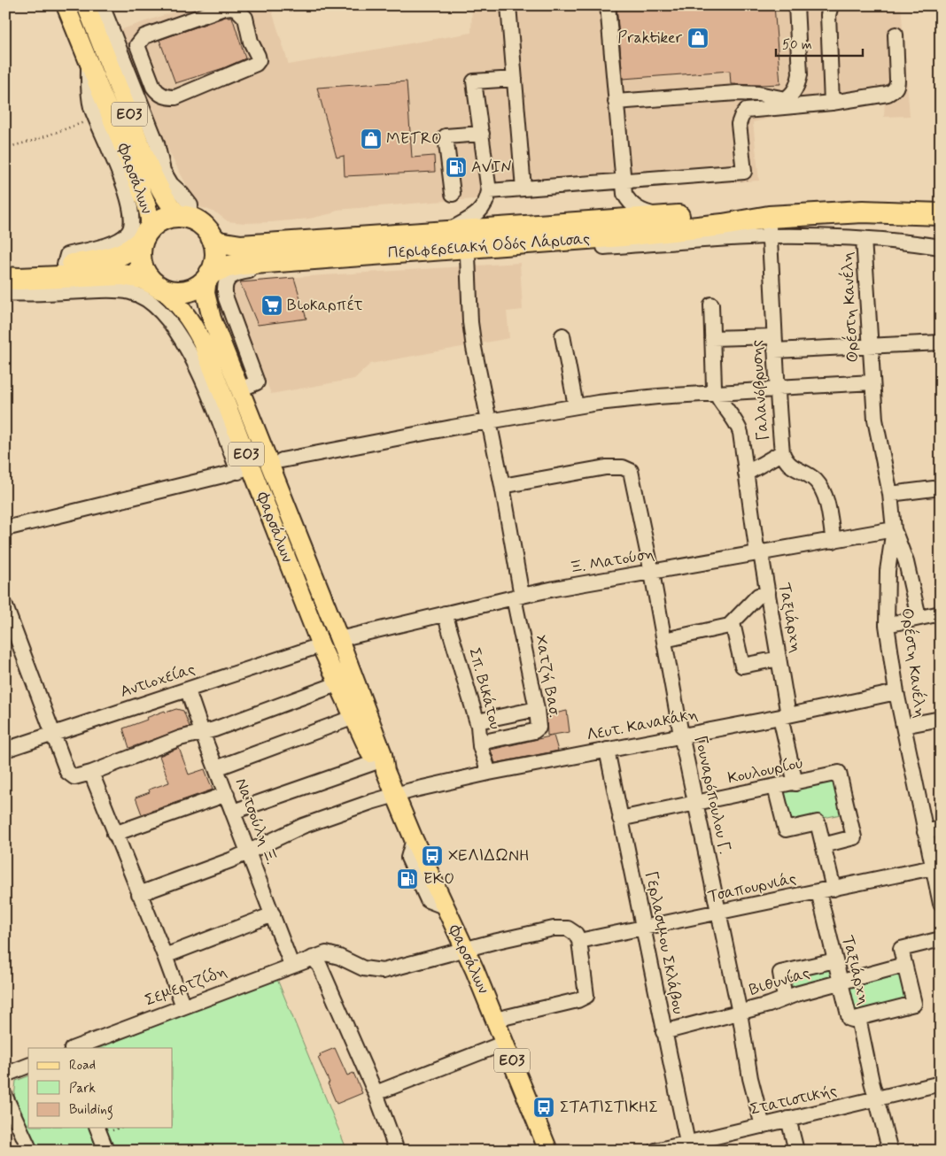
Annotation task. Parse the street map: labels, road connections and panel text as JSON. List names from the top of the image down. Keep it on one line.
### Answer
{"streets":{"highway":["ΕΟ3","Περιφερειακή Οδός Λάρισας"],"main road":["Φαρσάλων"],"street":["Ορέστη Κανέλη","Γαλανόβρυσης","Ξ. Ματούση","Ταξιάρχη","Χατζή Βασ.","Αντιοχείας","Σπ. Βικάτου","Λευτ. Κανακάκη","Κουλουρίου","Γουναρόπουλου Γ.","Νατσούλη Ξ.","Τσαπουρνιάς","Γερλασιμου Σκλάβου","Βιθυνίας","Σεμερτζίδη","Στατιστικής"]},"crossings":[["ΕΟ3","Φαρσάλων"],["ΕΟ3","Περιφερειακή Οδός Λάρισας"],["Φαρσάλων","Περιφερειακή Οδός Λάρισας"],["Φαρσάλων","Ξ. Ματούση"],["Φαρσάλων","Αντιοχείας"],["Φαρσάλων","Λευτ. Κανακάκη"],["Φαρσάλων","Σεμερτζίδη"],["Περιφερειακή Οδός Λάρισας","Γαλανόβρυσης"],["Ορέστη Κανέλη","Ξ. Ματούση"],["Ορέστη Κανέλη","Λευτ. Κανακάκη"],["Ορέστη Κανέλη","Τσαπουρνιάς"],["Γαλανόβρυσης","Ξ. Ματούση"],["Ξ. Ματούση","Ταξιάρχη"],["Ξ. Ματούση","Χατζή Βασ."],["Ξ. Ματούση","Σπ. Βικάτου"],["Ξ. Ματούση","Γουναρόπουλου Γ."],["Ταξιάρχη","Λευτ. Κανακάκη"],["Ταξιάρχη","Κουλουρίου"],["Ταξιάρχη","Τσαπουρνιάς"],["Ταξιάρχη","Βιθυνίας"],["Ταξιάρχη","Στατιστικής"],["Χατζή Βασ.","Σπ. Βικάτου"],["Χατζή Βασ.","Γουναρόπουλου Γ."],["Αντιοχείας","Νατσούλη Ξ."],["Σπ. Βικάτου","Λευτ. Κανακάκη"],["Λευτ. Κανακάκη","Γουναρόπουλου Γ."],["Λευτ. Κανακάκη","Νατσούλη Ξ."],["Λευτ. Κανακάκη","Γερλασιμου Σκλάβου"],["Κουλουρίου","Γουναρόπουλου Γ."],["Κουλουρίου","Γερλασιμου Σκλάβου"],["Γουναρόπουλου Γ.","Τσαπουρνιάς"],["Γουναρόπουλου Γ.","Βιθυνίας"],["Γουναρόπουλου Γ.","Στατιστικής"],["Νατσούλη Ξ.","Σεμερτζίδη"],["Τσαπουρνιάς","Γερλασιμου Σκλάβου"],["Τσαπουρνιάς","Σεμερτζίδη"],["Γερλασιμου Σκλάβου","Βιθυνίας"],["Γερλασιμου Σκλάβου","Στατιστικής"]],"places":{"shop":["Praktiker","METRO"],"fuel station":["AVIN","EKO"],"supermarket":["Βιοκαρπέτ"],"bus stop":["ΧΕΛΙΔΩΝΗ","ΣΤΑΤΙΣΤΙΚΗΣ"]},"legend":["Road","Park","Building"],"scale_bar":"50 m"}
